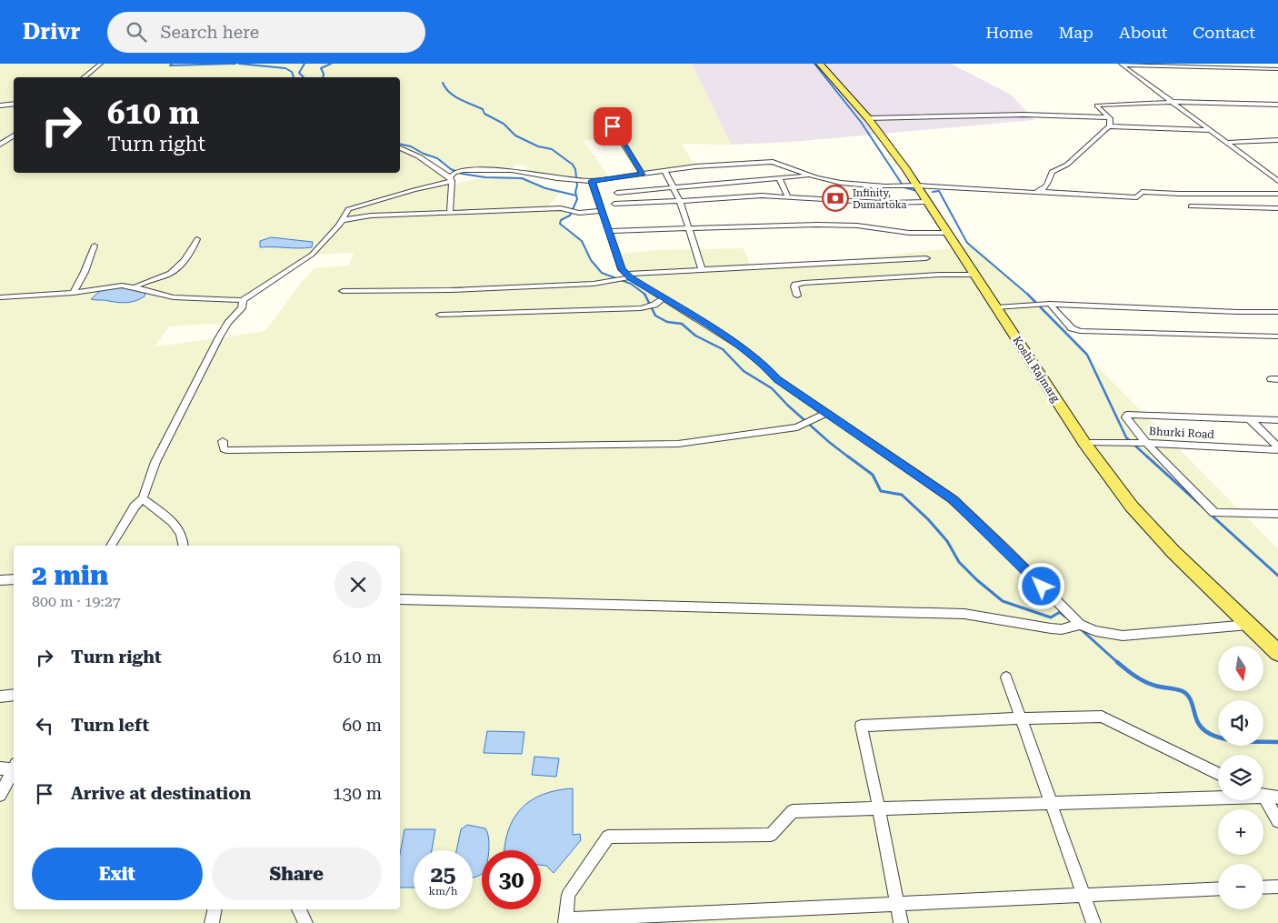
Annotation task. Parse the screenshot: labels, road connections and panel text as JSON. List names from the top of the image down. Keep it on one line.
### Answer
{"streets":{"main road":["Koshi Rajmarg"],"street":["Bhurki Road"]},"crossings":[["Koshi Rajmarg","Bhurki Road"]],"places":{"bank":["Infinity, Dumartoka"]},"north":"bottom","page":{"header":"Drivr","search":"Search here","nav":["Home","Map","About","Contact"],"turn":["610 m","Turn right"],"heading":["2 min","800 m · 19:27"],"list":[{"name":"Turn right","value":"610 m"},{"name":"Turn left","value":"60 m"},{"name":"Arrive at destination","value":"130 m"}],"map_buttons":["+","−"],"buttons":["Exit","Share"],"speed":"25 km/h","limit":"30"}}
